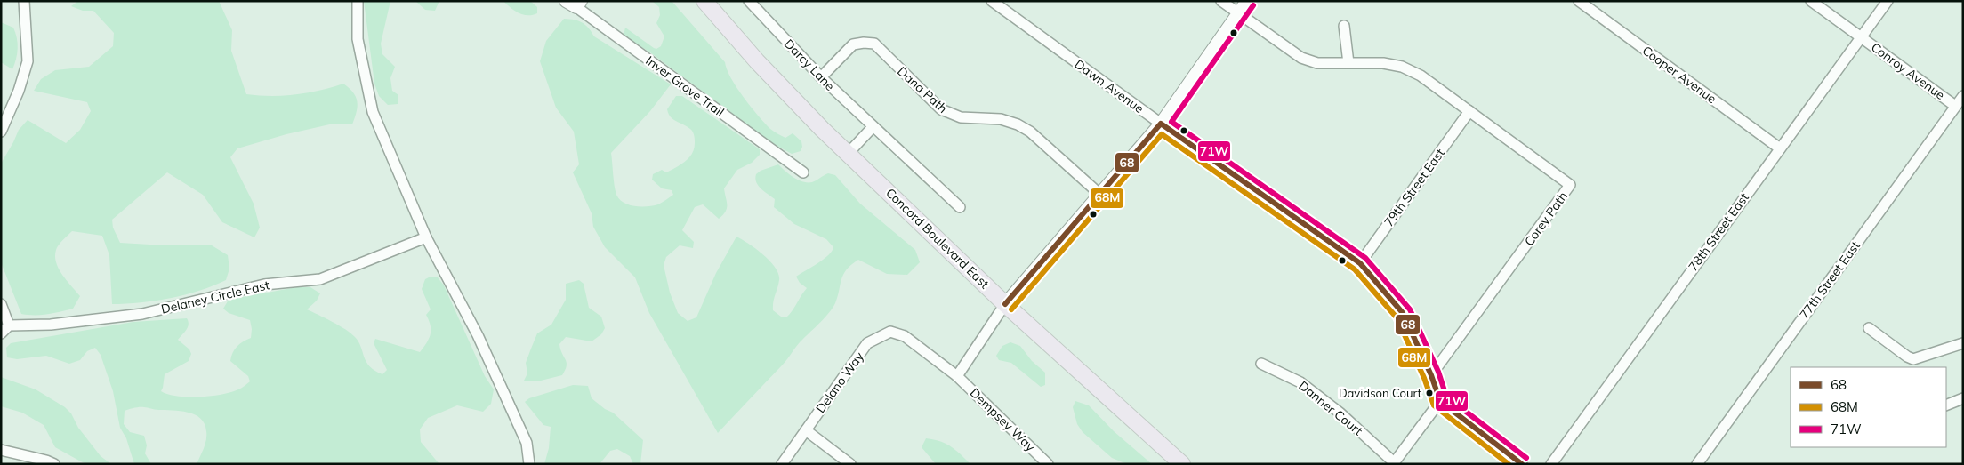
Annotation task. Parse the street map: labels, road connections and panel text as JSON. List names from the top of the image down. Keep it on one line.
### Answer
{"streets":{"main road":["Concord Boulevard East"],"street":["Darcy Lane","Conroy Avenue","Cooper Avenue","Inver Grove Trail","Dawn Avenue","Dana Path","79th Street East","Corey Path","78th Street East","77th Street East","Delaney Circle East","Delano Way","Danner Court","Dempsey Way"]},"crossings":[["Darcy Lane","Dana Path"],["Conroy Avenue","78th Street East"],["Conroy Avenue","77th Street East"],["Cooper Avenue","78th Street East"],["Dawn Avenue","79th Street East"],["Dawn Avenue","Corey Path"],["79th Street East","Corey Path"],["Delano Way","Dempsey Way"]],"places":["Davidson Court"],"lines":["transit line 71W","transit line 68","transit line 68M"],"legend":["68","68M","71W"]}
